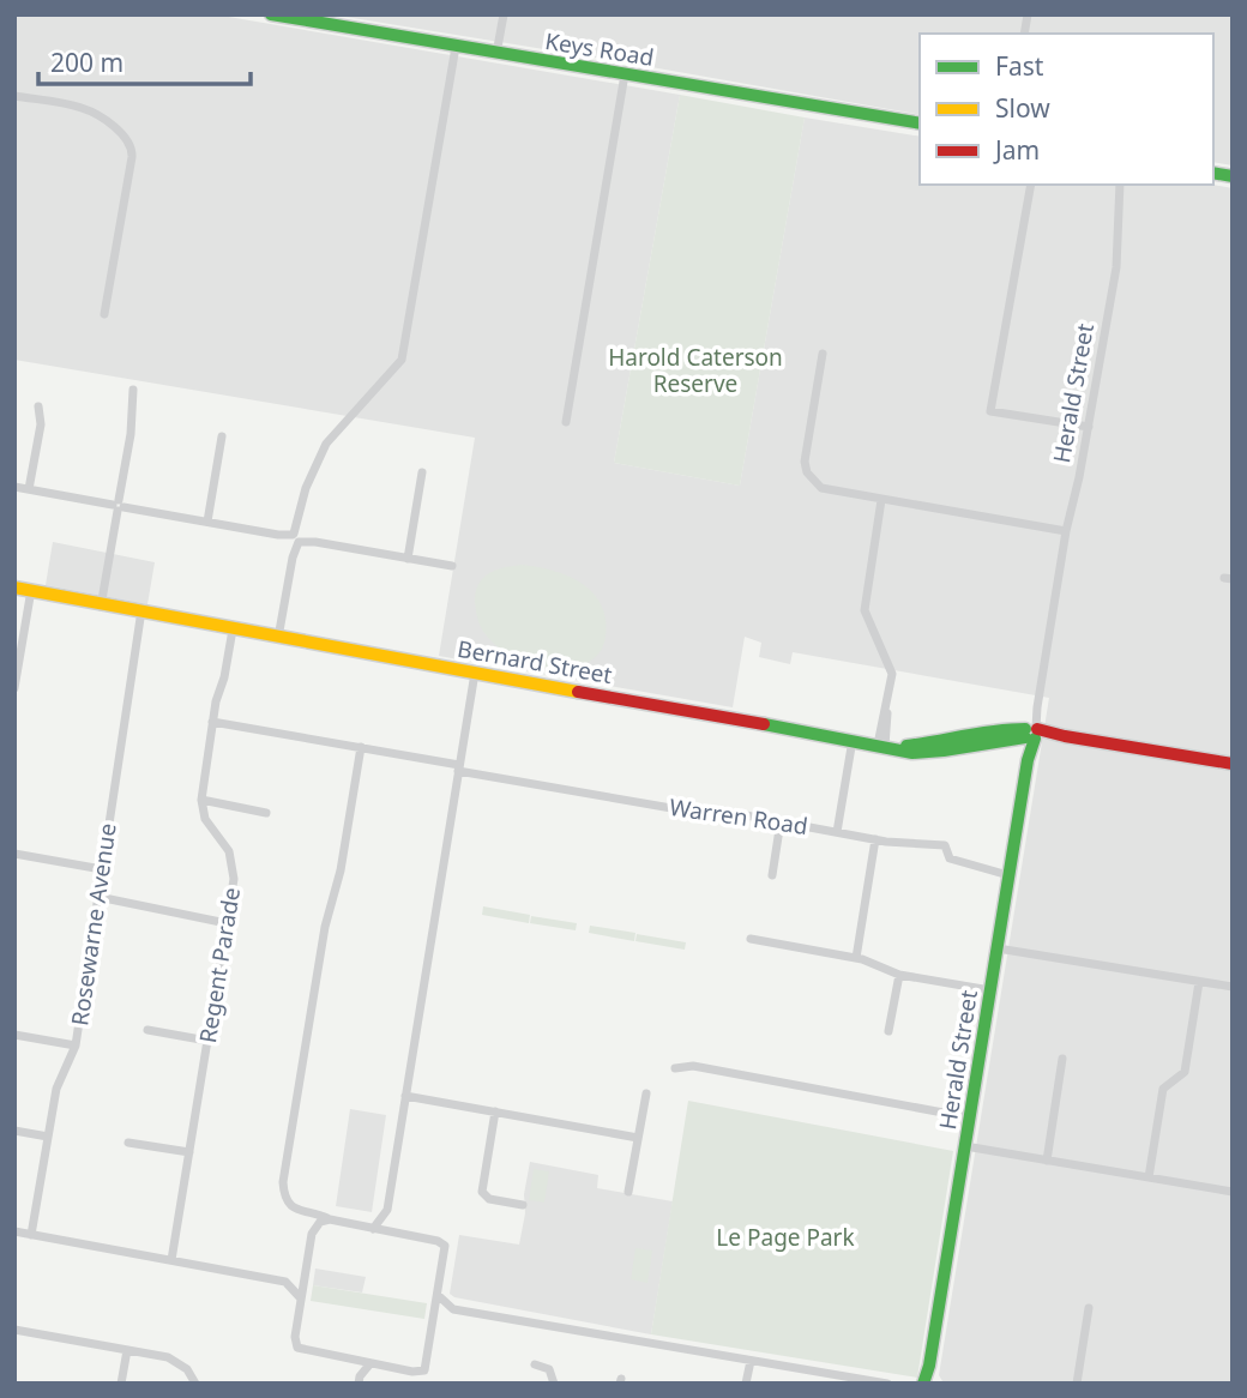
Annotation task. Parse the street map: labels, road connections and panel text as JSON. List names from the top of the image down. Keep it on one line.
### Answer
{"streets":{"street":["Keys Road","Herald Street","Bernard Street","Warren Road","Rosewarne Avenue","Regent Parade"]},"crossings":[["Herald Street","Bernard Street"],["Herald Street","Warren Road"],["Bernard Street","Rosewarne Avenue"]],"parks":["Harold Caterson Reserve","Le Page Park"],"legend":["Fast","Slow","Jam"],"scale_bar":"200 m"}
